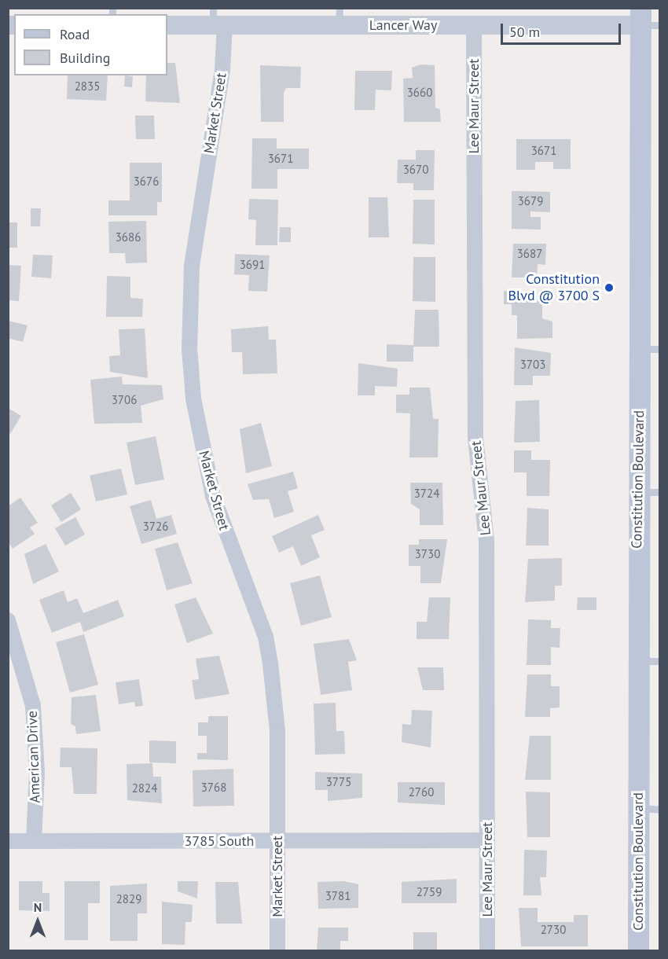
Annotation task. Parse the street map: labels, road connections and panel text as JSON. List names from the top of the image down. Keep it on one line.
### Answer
{"streets":{"main road":["Constitution Boulevard"],"street":["Lancer Way","Lee Maur Street","Market Street","American Drive","3785 South"]},"crossings":[["Lancer Way","Lee Maur Street"],["Lancer Way","Market Street"],["Lancer Way","Constitution Boulevard"],["Lee Maur Street","3785 South"],["Market Street","3785 South"],["American Drive","3785 South"]],"places":["Constitution Blvd @ 3700 S"],"house_numbers":["2835","3660","3671","3671","3670","3676","3679","3686","3687","3691","3703","3706","3724","3726","3730","3775","3768","2824","2760","2759","3781","2829","2730"],"legend":["Road","Building"],"scale_bar":"50 m","north":"top"}
